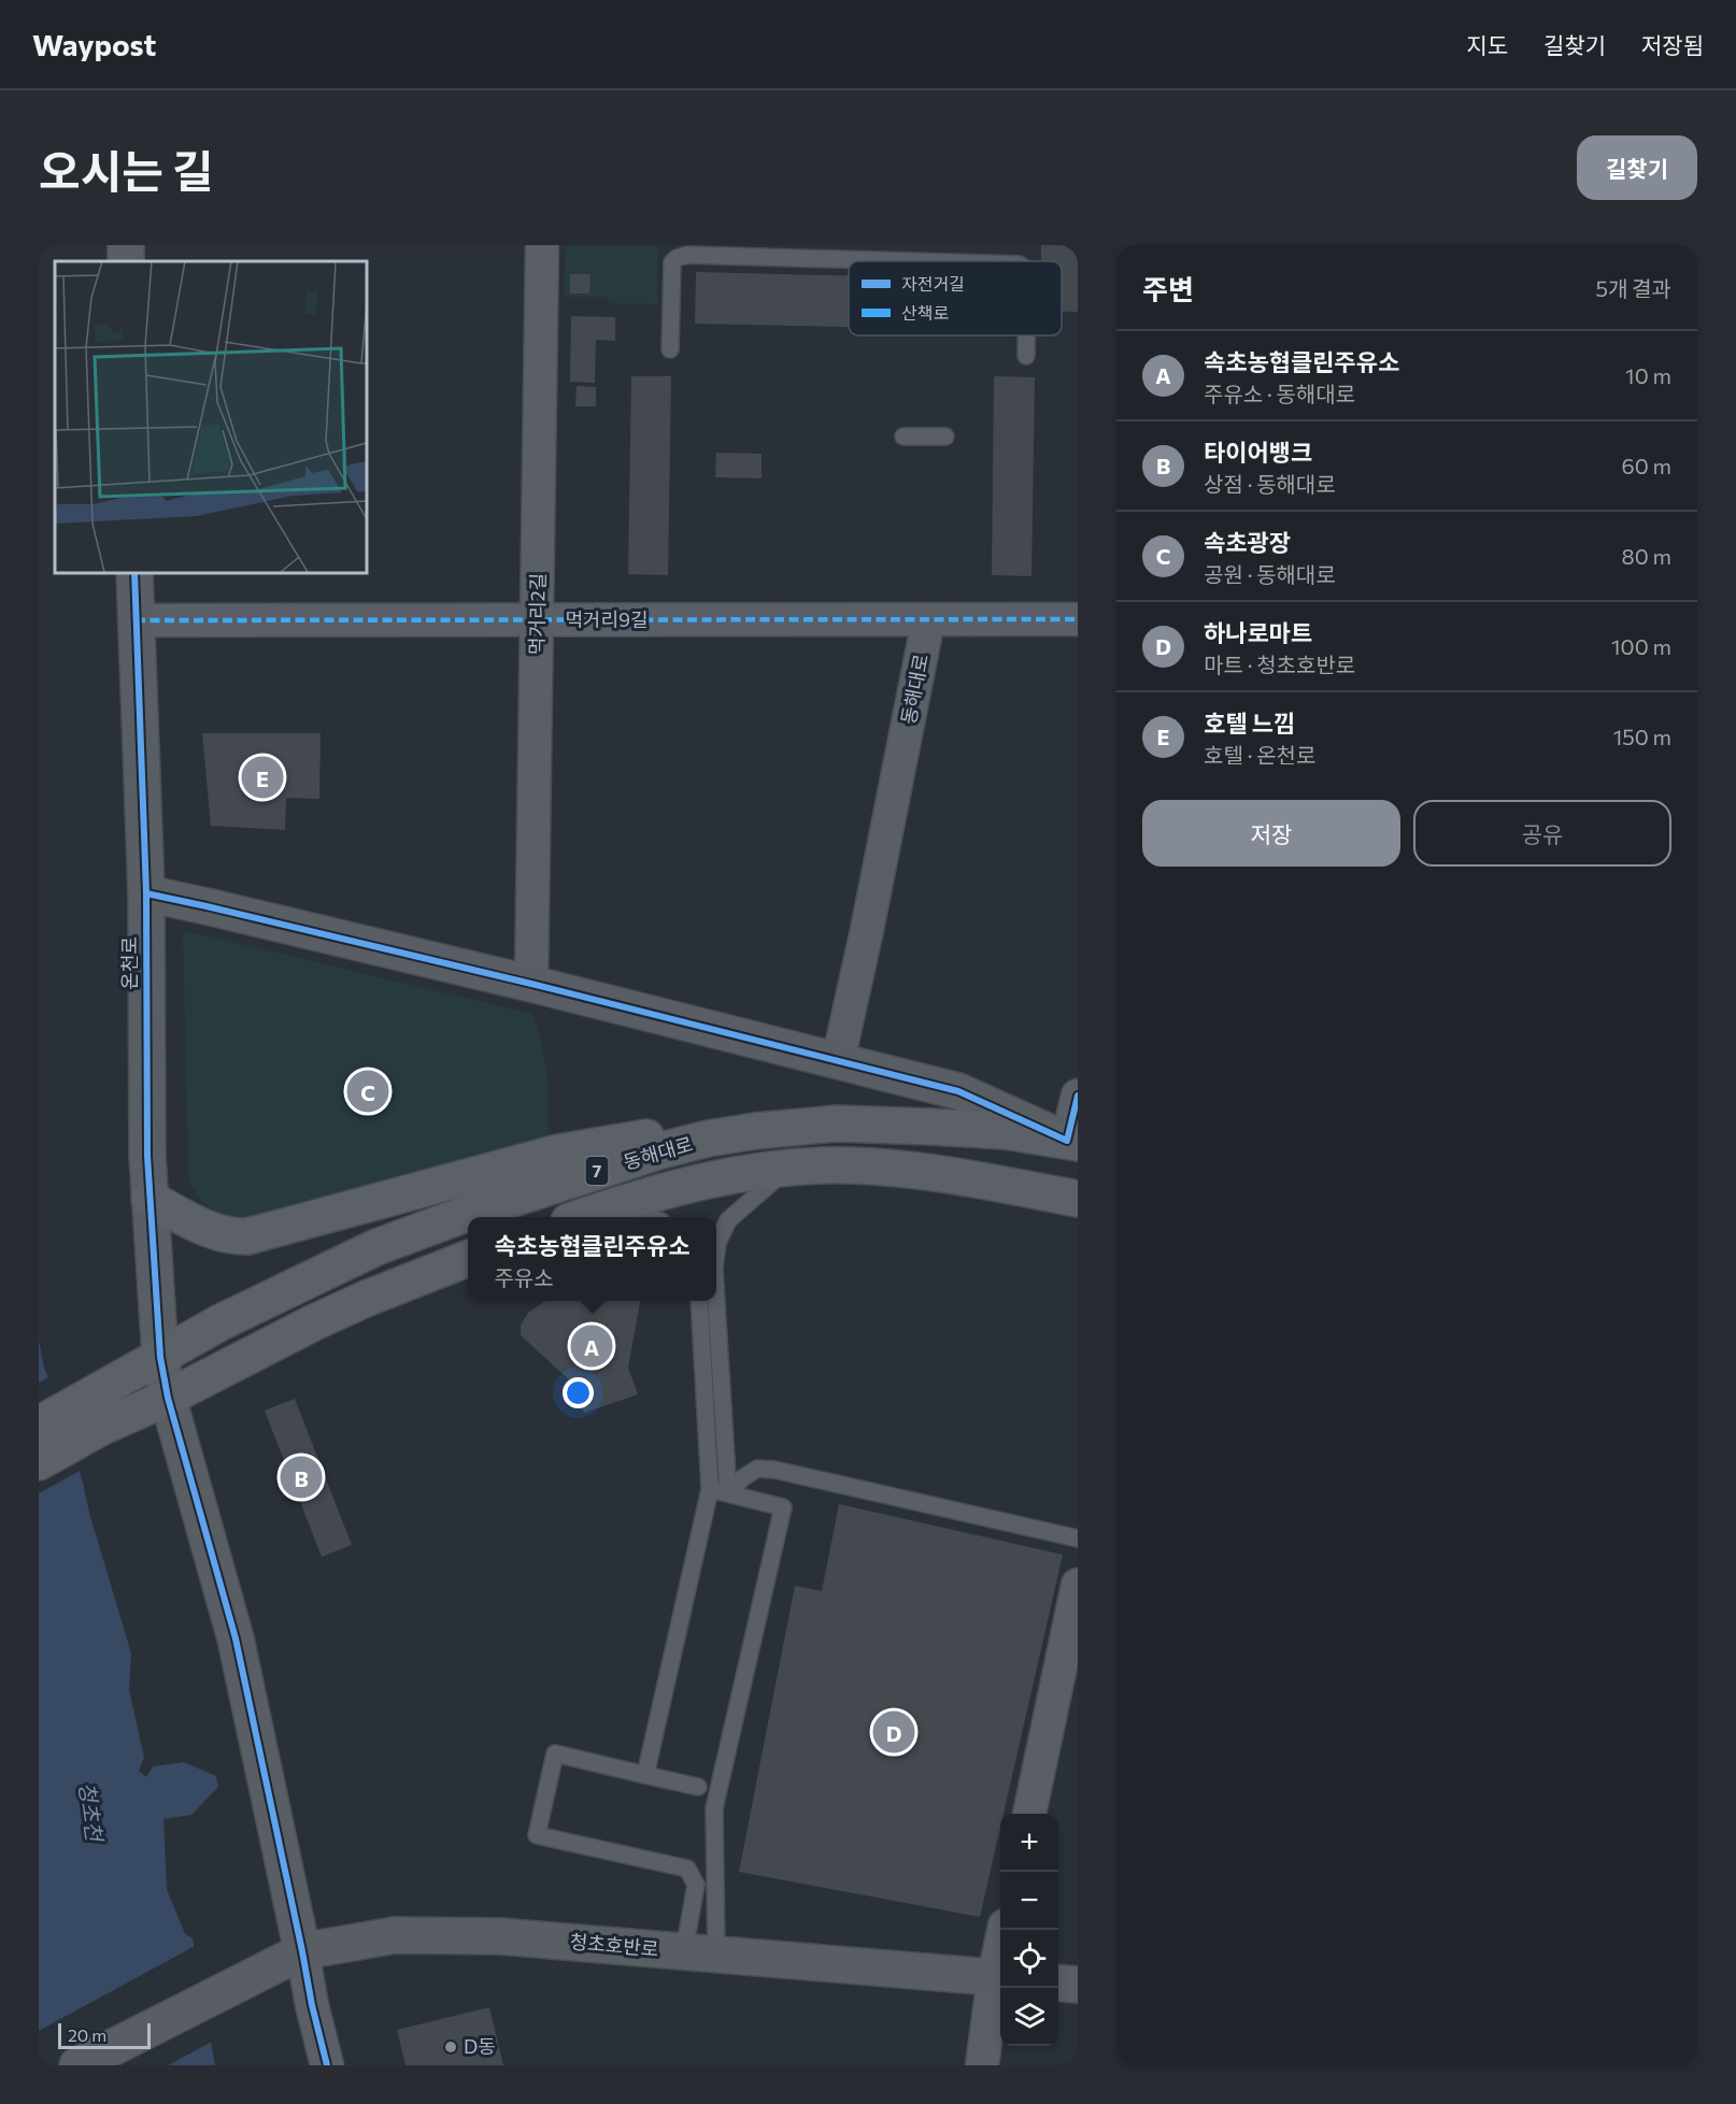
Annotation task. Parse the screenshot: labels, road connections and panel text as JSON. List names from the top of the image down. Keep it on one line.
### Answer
{"streets":{"main road":["동해대로","7"],"street":["먹거리2길","먹거리9길","온천로","청초호반로"]},"crossings":[["먹거리2길","먹거리9길"],["먹거리9길","동해대로"],["먹거리9길","온천로"],["동해대로","온천로"],["동해대로","7"],["온천로","7"],["온천로","청초호반로"]],"water":["청초천"],"places":["D동"],"legend":["자전거길","산책로"],"scale_bar":"20 m","page":{"header":"Waypost","nav":["지도","길찾기","저장됨"],"title":"오시는 길","buttons":["길찾기",["저장","공유"]],"heading":["주변","5개 결과"],"list":[{"mark":"A","name":"속초농협클린주유소","note":"주유소 · 동해대로","value":"10 m"},{"mark":"B","name":"타이어뱅크","note":"상점 · 동해대로","value":"60 m"},{"mark":"C","name":"속초광장","note":"공원 · 동해대로","value":"80 m"},{"mark":"D","name":"하나로마트","note":"마트 · 청초호반로","value":"100 m"},{"mark":"E","name":"호텔 느낌","note":"호텔 · 온천로","value":"150 m"}],"pins":["E","C","A","B","D"],"popup":["속초농협클린주유소","주유소"],"map_buttons":["+","−"],"scale":"20 m"}}
